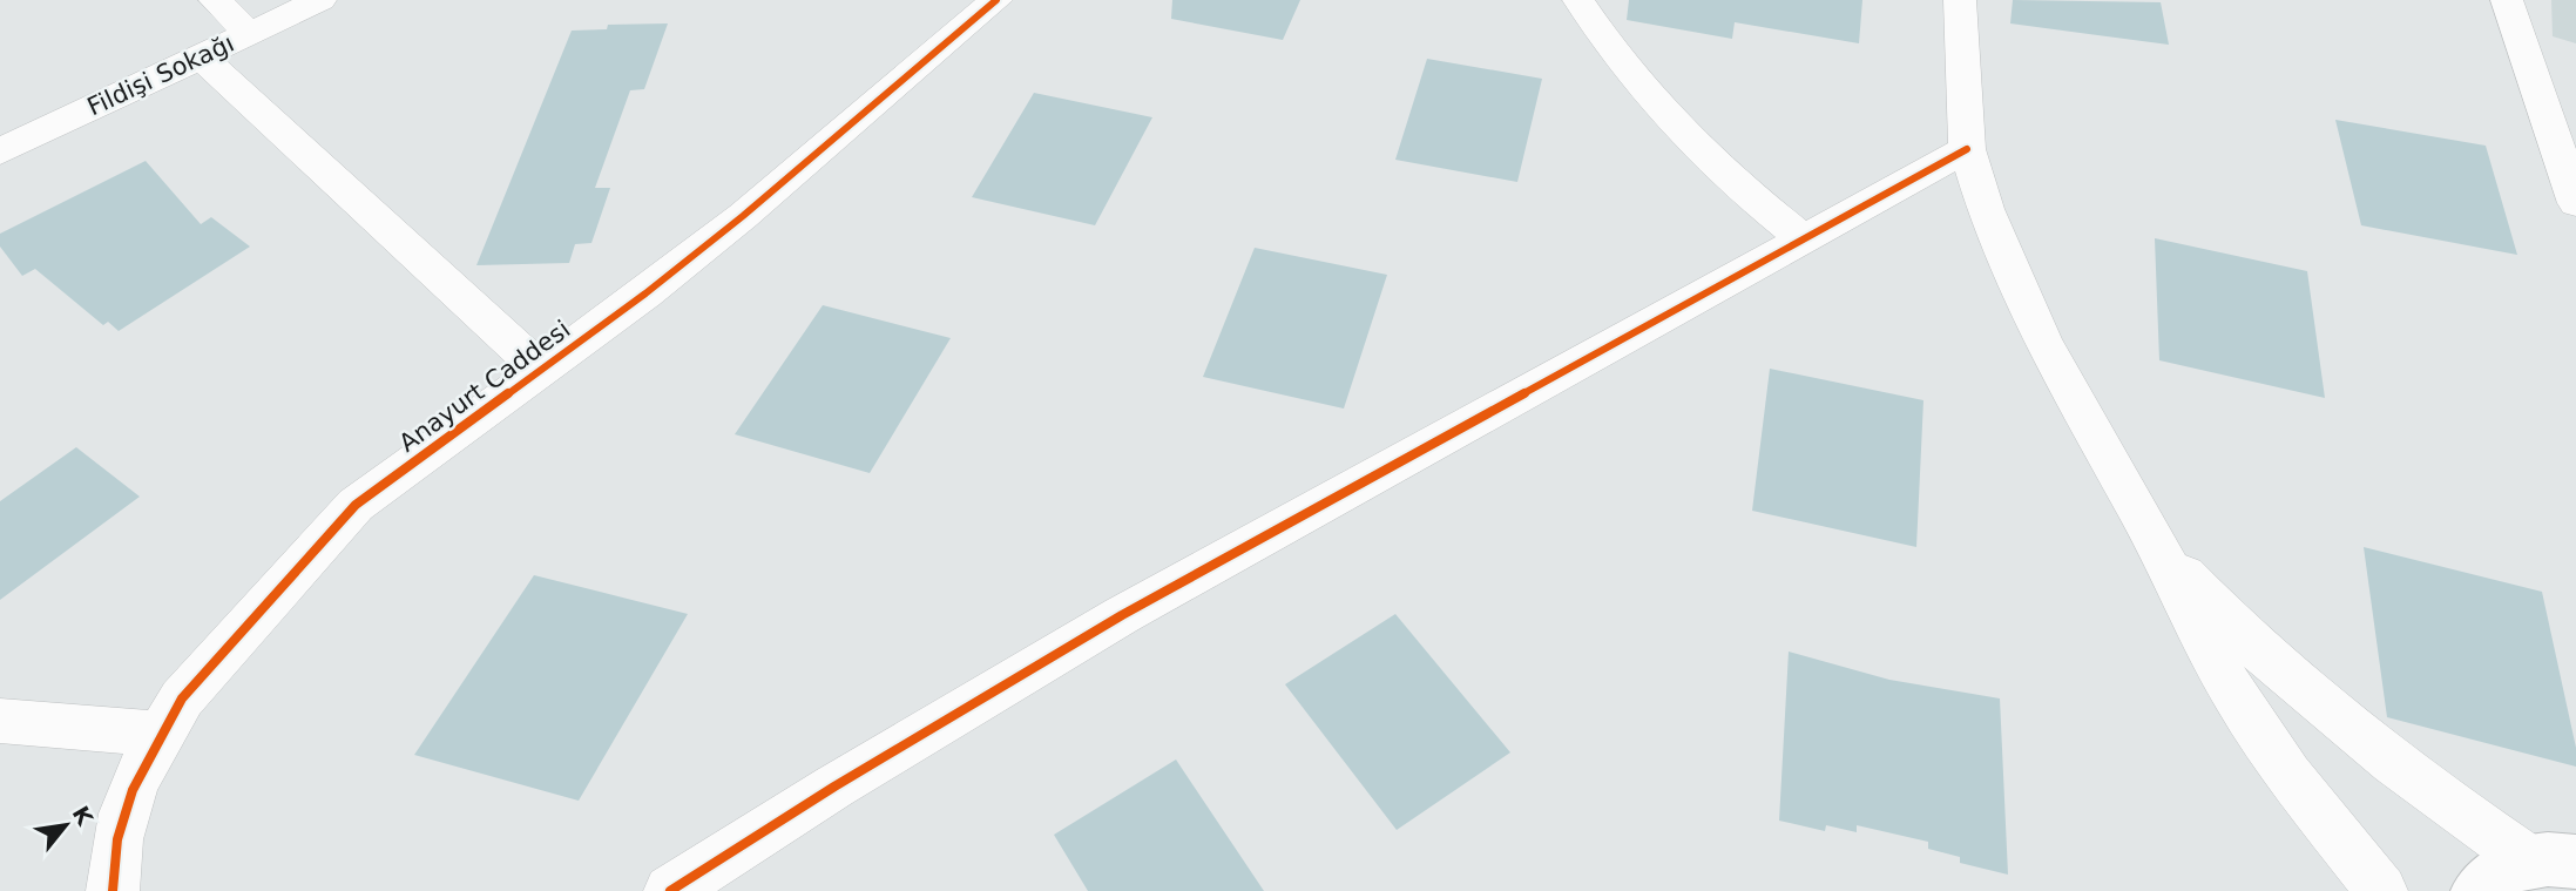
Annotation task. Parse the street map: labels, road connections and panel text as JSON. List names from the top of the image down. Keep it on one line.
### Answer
{"streets":{"street":["Fildişi Sokağı","Anayurt Caddesi"]},"north":"top right"}
